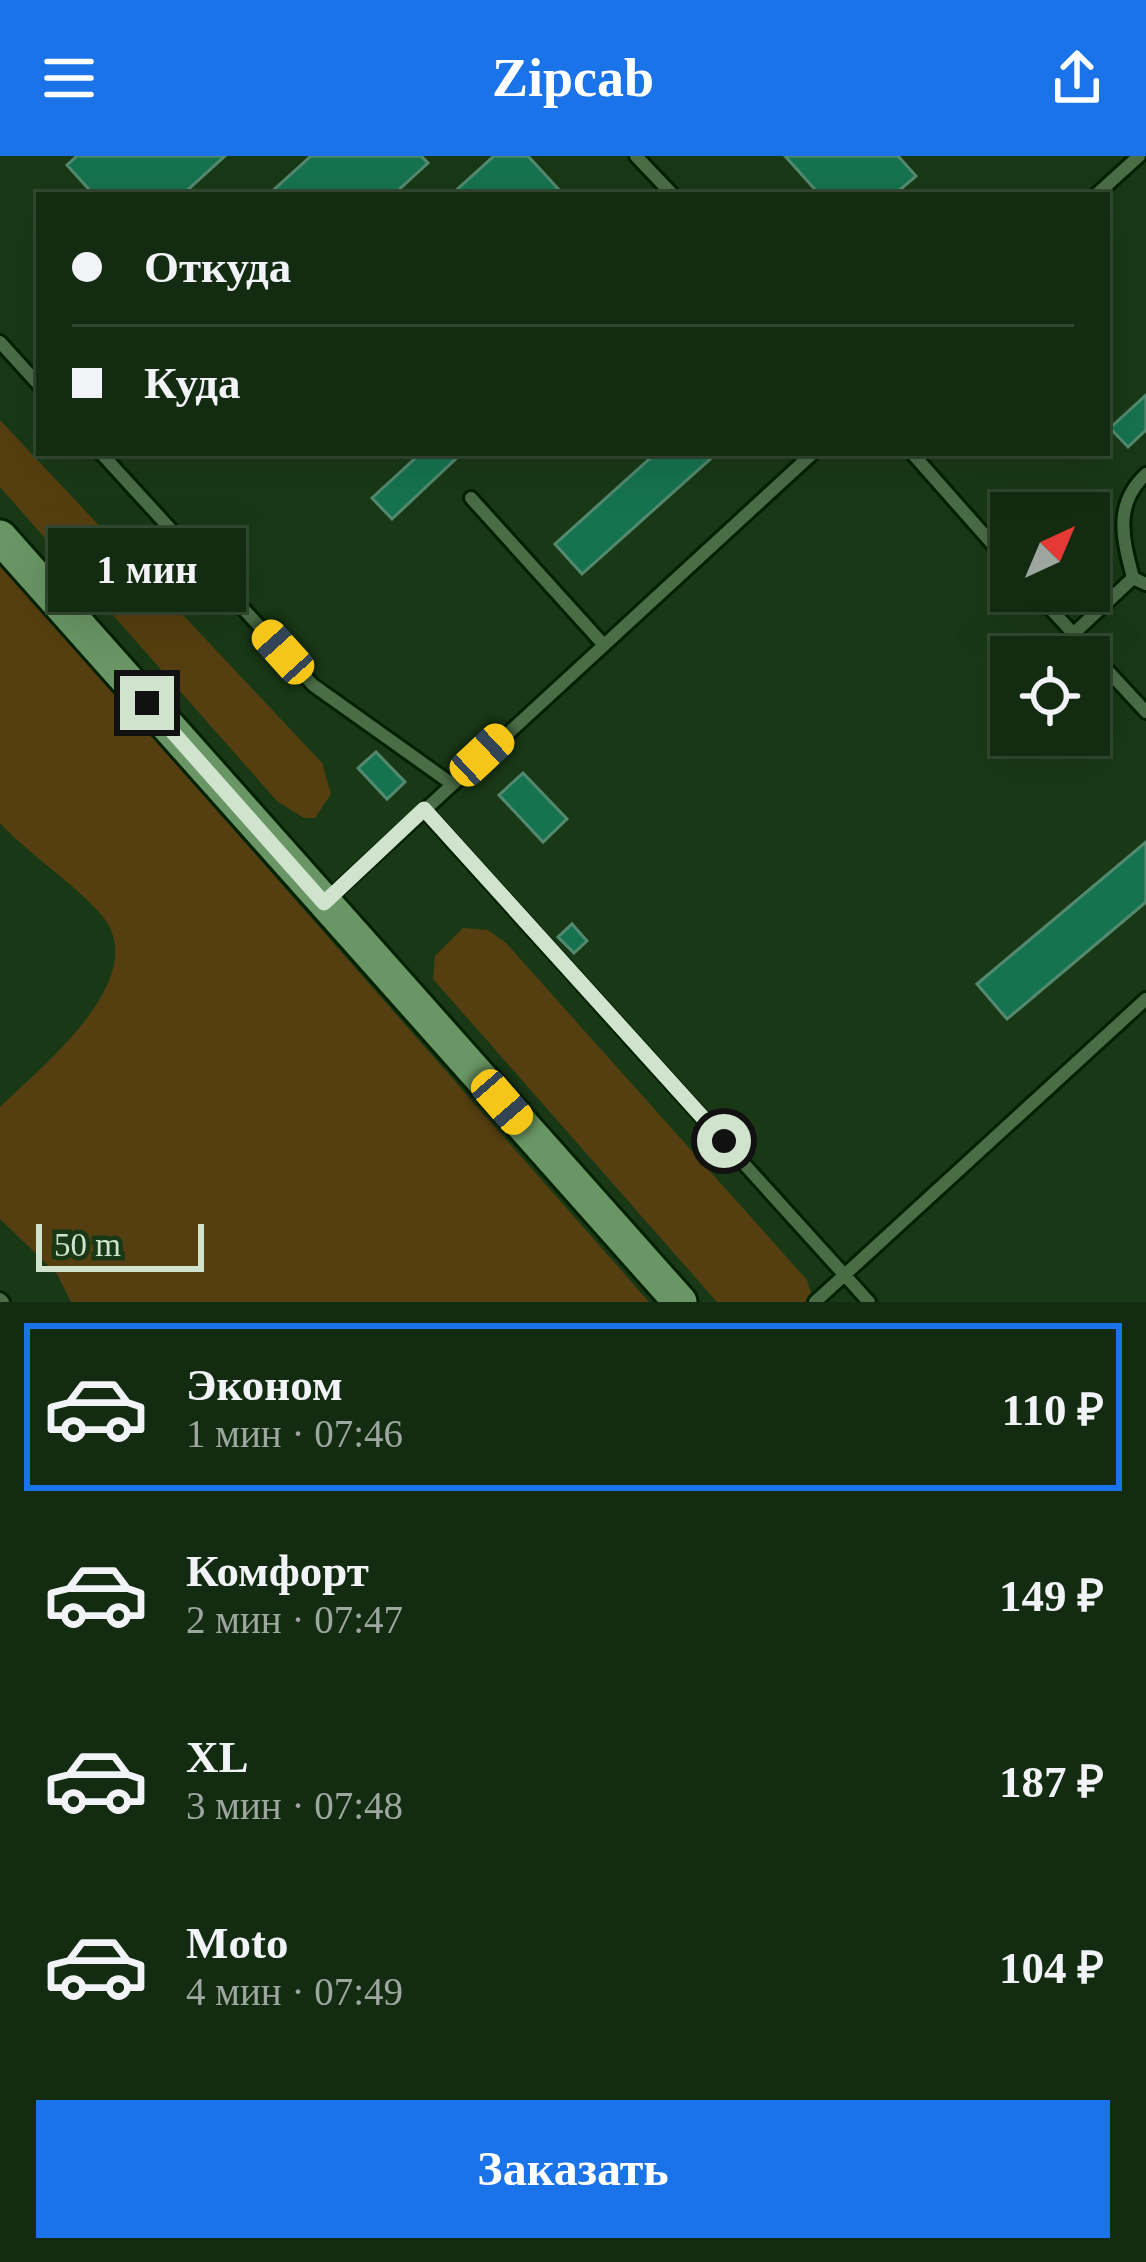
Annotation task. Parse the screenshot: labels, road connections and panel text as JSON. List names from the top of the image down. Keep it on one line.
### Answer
{"scale_bar":"50 m","north":"top right","page":{"header":"Zipcab","banner":["Откуда","Куда"],"bubble":"1 мин","scale":"50 m","list":[{"name":"Эконом","note":"1 мин · 07:46","value":"110 ₽"},{"name":"Комфорт","note":"2 мин · 07:47","value":"149 ₽"},{"name":"XL","note":"3 мин · 07:48","value":"187 ₽"},{"name":"Moto","note":"4 мин · 07:49","value":"104 ₽"}],"buttons":"Заказать"}}
